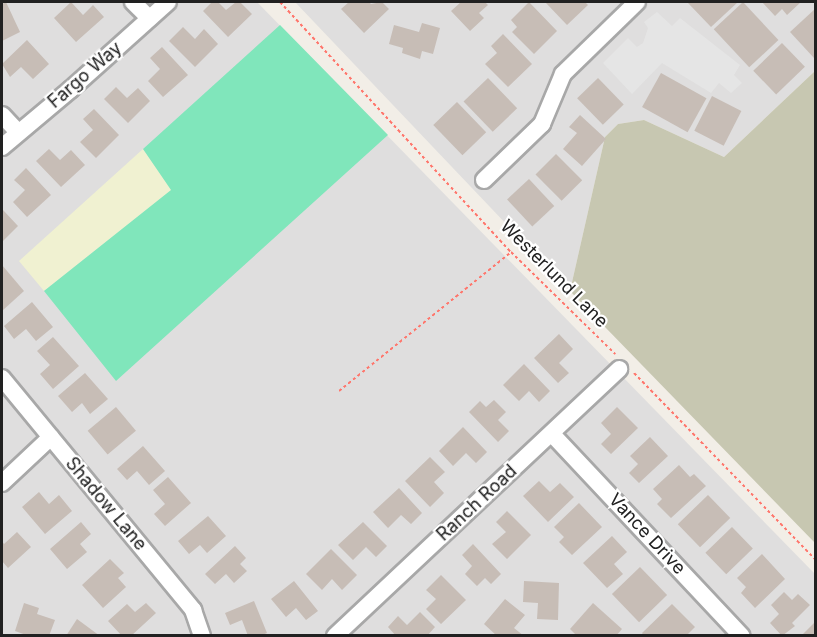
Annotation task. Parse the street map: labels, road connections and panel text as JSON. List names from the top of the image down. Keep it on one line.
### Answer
{"streets":{"street":["Fargo Way","Ranch Road","Shadow Lane","Vance Drive"],"path":["Westerlund Lane"]},"crossings":[["Westerlund Lane","Ranch Road"],["Ranch Road","Vance Drive"]]}
